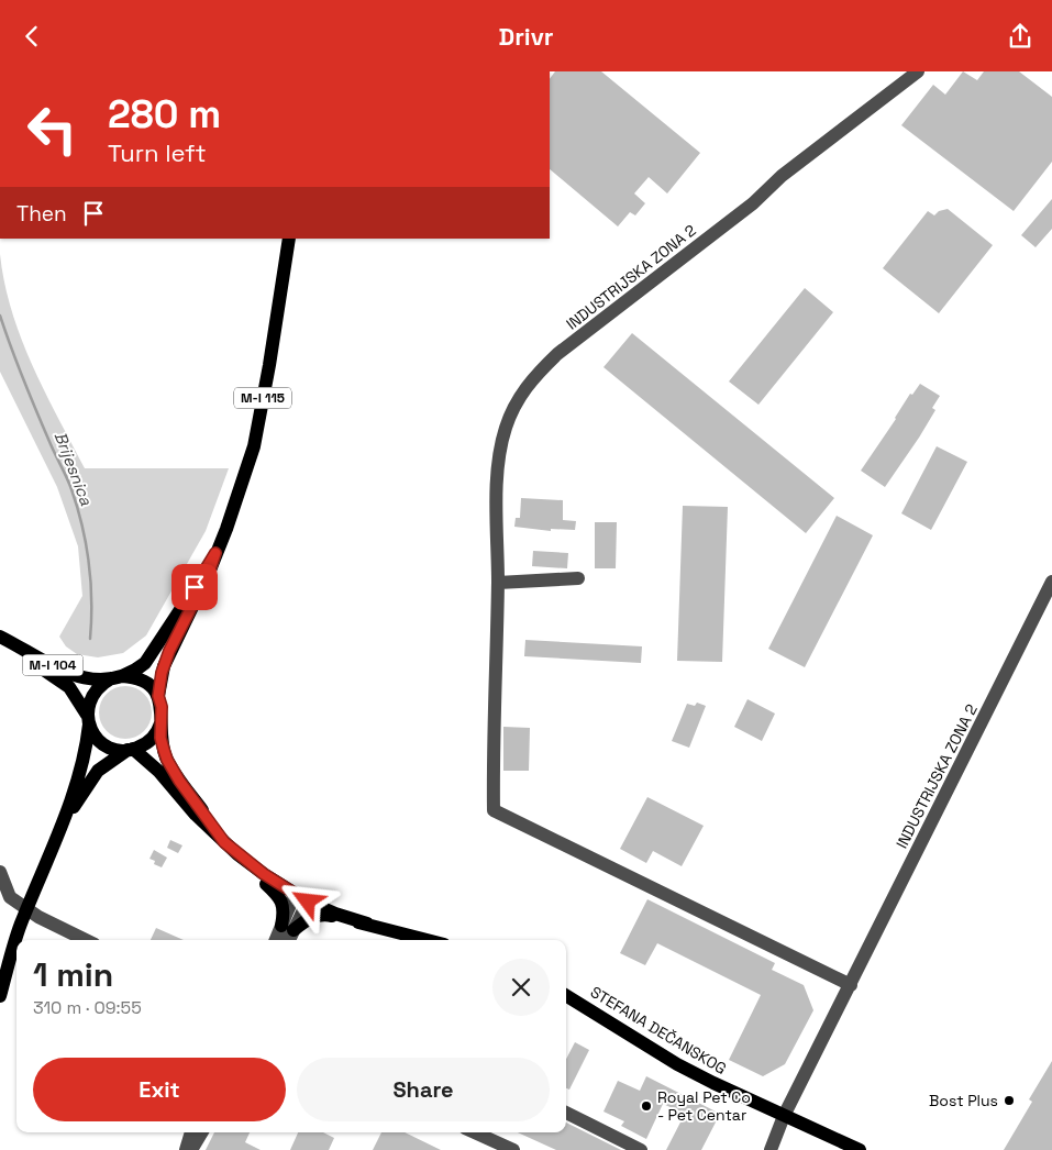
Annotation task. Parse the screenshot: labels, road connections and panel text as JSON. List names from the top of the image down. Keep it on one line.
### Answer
{"streets":{"main road":["M-I 115","M-I 104","STEFANA DEČANSKOG"],"street":["INDUSTRIJSKA ZONA 2"]},"crossings":[["INDUSTRIJSKA ZONA 2","STEFANA DEČANSKOG"],["M-I 115","M-I 104"]],"water":["Brijesnica"],"places":["Bost Plus","Royal Pet Co - Pet Centar"],"page":{"header":"Drivr","turn":["280 m","Turn left"],"then":"Then","heading":["1 min","310 m · 09:55"],"buttons":["Exit","Share"]}}
